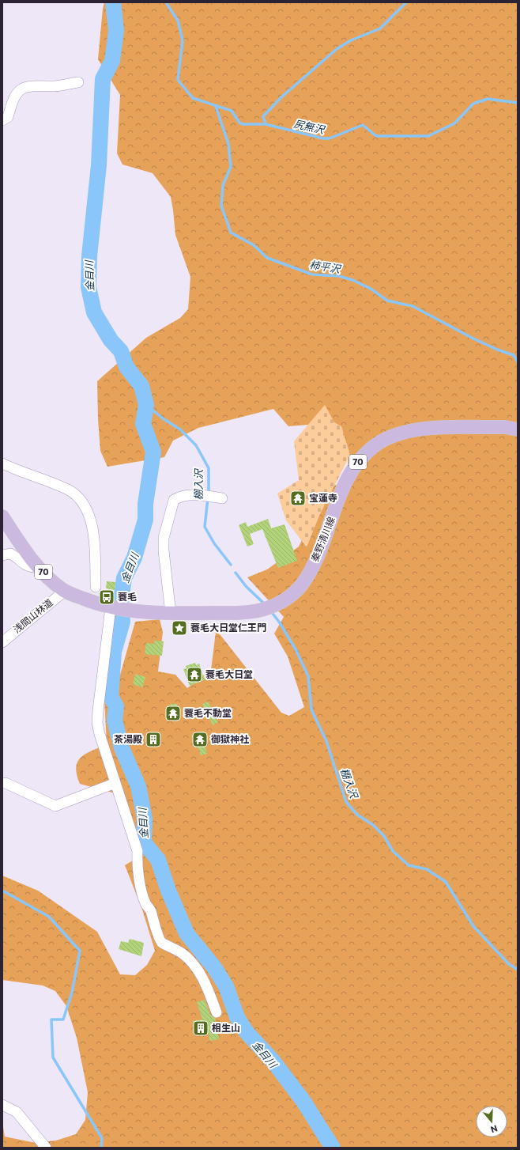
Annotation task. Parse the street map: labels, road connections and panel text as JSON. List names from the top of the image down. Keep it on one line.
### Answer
{"streets":{"main road":["70","秦野清川線"],"street":["浅間山林道"]},"crossings":[["秦野清川線","浅間山林道"]],"water":["尻無沢","柿平沢","金目川","棚入沢"],"places":{"temple":["宝蓮寺","蓑毛大日堂","蓑毛不動堂","御獄神社"],"bus stop":["蓑毛"],"place":["蓑毛大日堂仁王門"],"building":["茶湯殿","相生山"]},"north":"bottom"}
